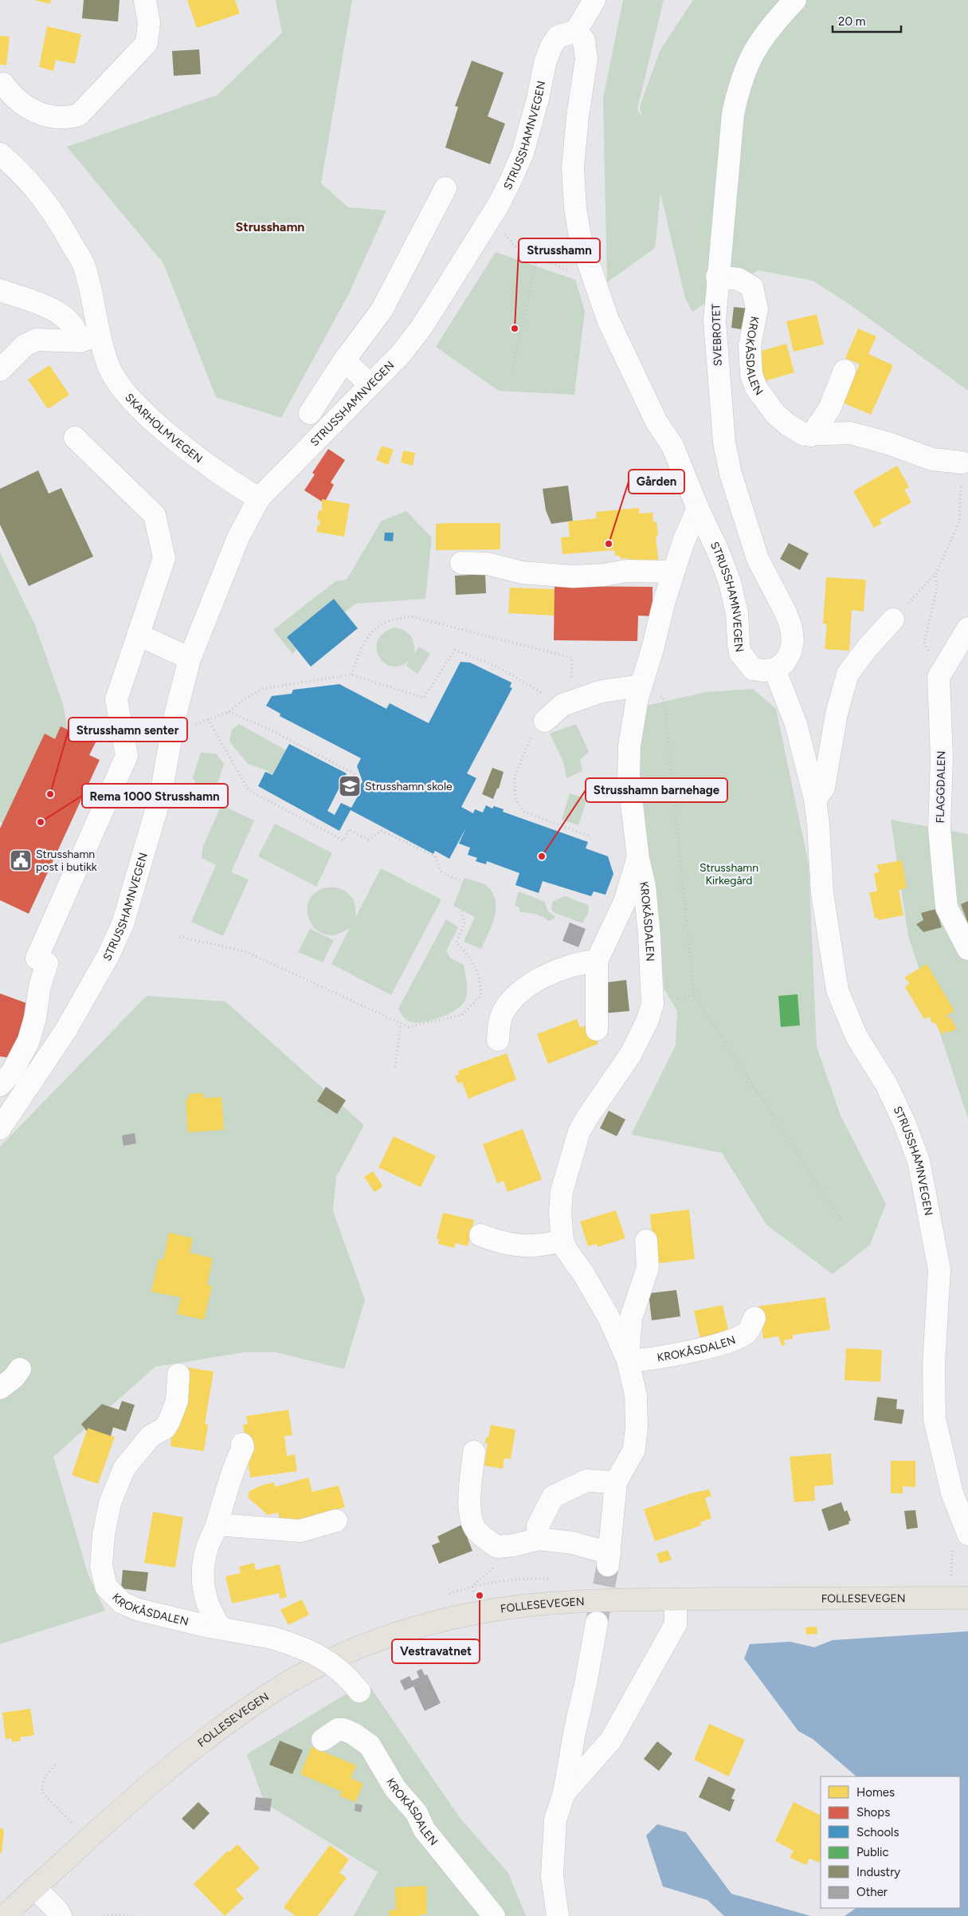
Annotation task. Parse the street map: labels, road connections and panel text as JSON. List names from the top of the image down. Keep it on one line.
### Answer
{"streets":{"main road":["FOLLESEVEGEN"],"street":["STRUSSHAMNVEGEN","SVEBROTET","KROKÅSDALEN","SKARHOLMVEGEN","FLAGGDALEN"]},"crossings":[["STRUSSHAMNVEGEN","SVEBROTET"],["STRUSSHAMNVEGEN","SKARHOLMVEGEN"],["SVEBROTET","KROKÅSDALEN"]],"districts":["Strusshamn"],"parks":["Strusshamn Kirkegård"],"places":{"other":["Strusshamn","Gården","Strusshamn senter","Rema 1000 Strusshamn","Strusshamn barnehage","Vestravatnet"],"school or university":["Strusshamn skole"],"public building":["Strusshamn post i butikk"]},"legend":["Homes","Shops","Schools","Public","Industry","Other"],"scale_bar":"20 m"}
